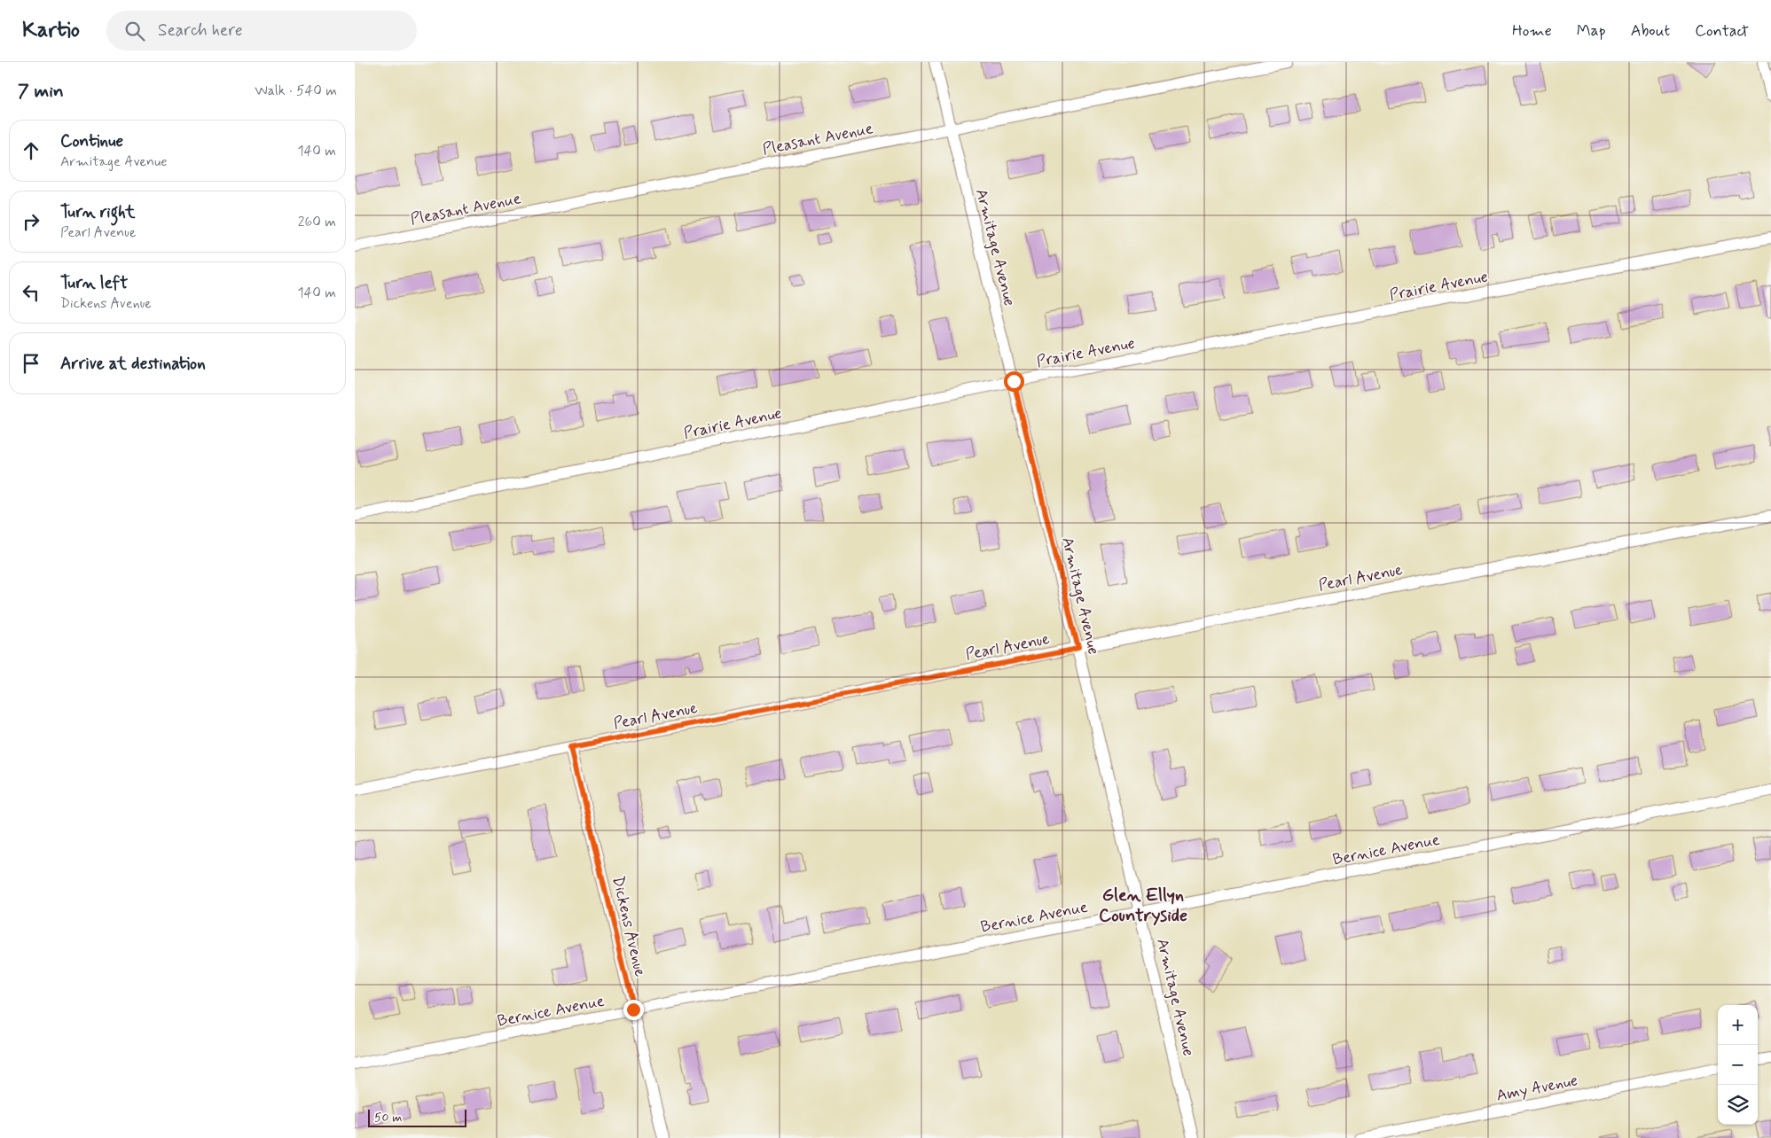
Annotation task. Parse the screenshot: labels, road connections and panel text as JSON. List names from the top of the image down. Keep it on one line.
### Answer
{"streets":{"street":["Pleasant Avenue","Armitage Avenue","Prairie Avenue","Pearl Avenue","Bernice Avenue","Dickens Avenue","Amy Avenue"]},"crossings":[["Pleasant Avenue","Armitage Avenue"],["Armitage Avenue","Prairie Avenue"],["Armitage Avenue","Pearl Avenue"],["Armitage Avenue","Bernice Avenue"],["Pearl Avenue","Dickens Avenue"],["Bernice Avenue","Dickens Avenue"]],"districts":["Glen Ellyn Countryside"],"scale_bar":"50 m","page":{"header":"Kartio","search":"Search here","nav":["Home","Map","About","Contact"],"heading":["7 min","Walk · 540 m"],"list":[["Continue","Armitage Avenue","140 m"],["Turn right","Pearl Avenue","260 m"],["Turn left","Dickens Avenue","140 m"],"Arrive at destination"],"map_buttons":["+","−"],"scale":"50 m"}}
